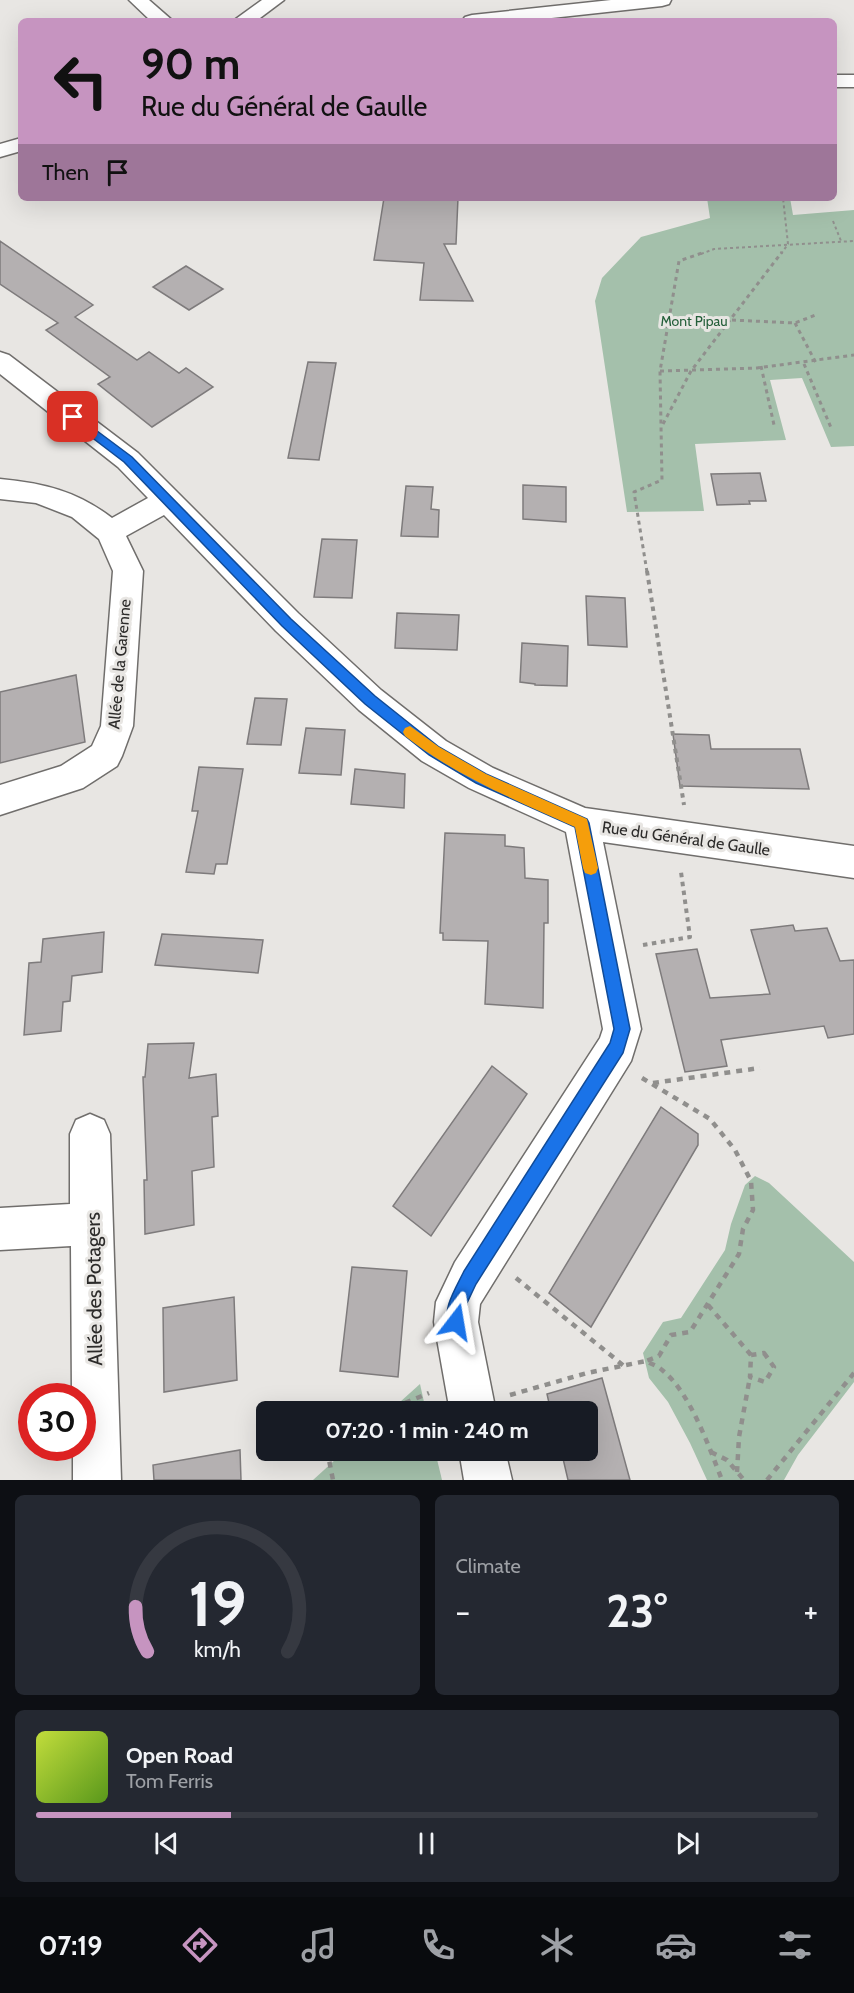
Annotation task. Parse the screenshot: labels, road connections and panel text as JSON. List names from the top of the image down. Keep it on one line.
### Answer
{"streets":{"street":["Allée de la Garenne","Rue du Général de Gaulle","Allée des Potagers"]},"parks":["Mont Pipau"],"page":{"turn":["90 m","Rue du Général de Gaulle"],"then":"Then","limit":"30","trip":"07:20 · 1 min · 240 m","tile":"Climate","heat":["−","23°","+"],"song":["Open Road","Tom Ferris"],"tabs":"07:19","gauge":["19","km/h"]}}
